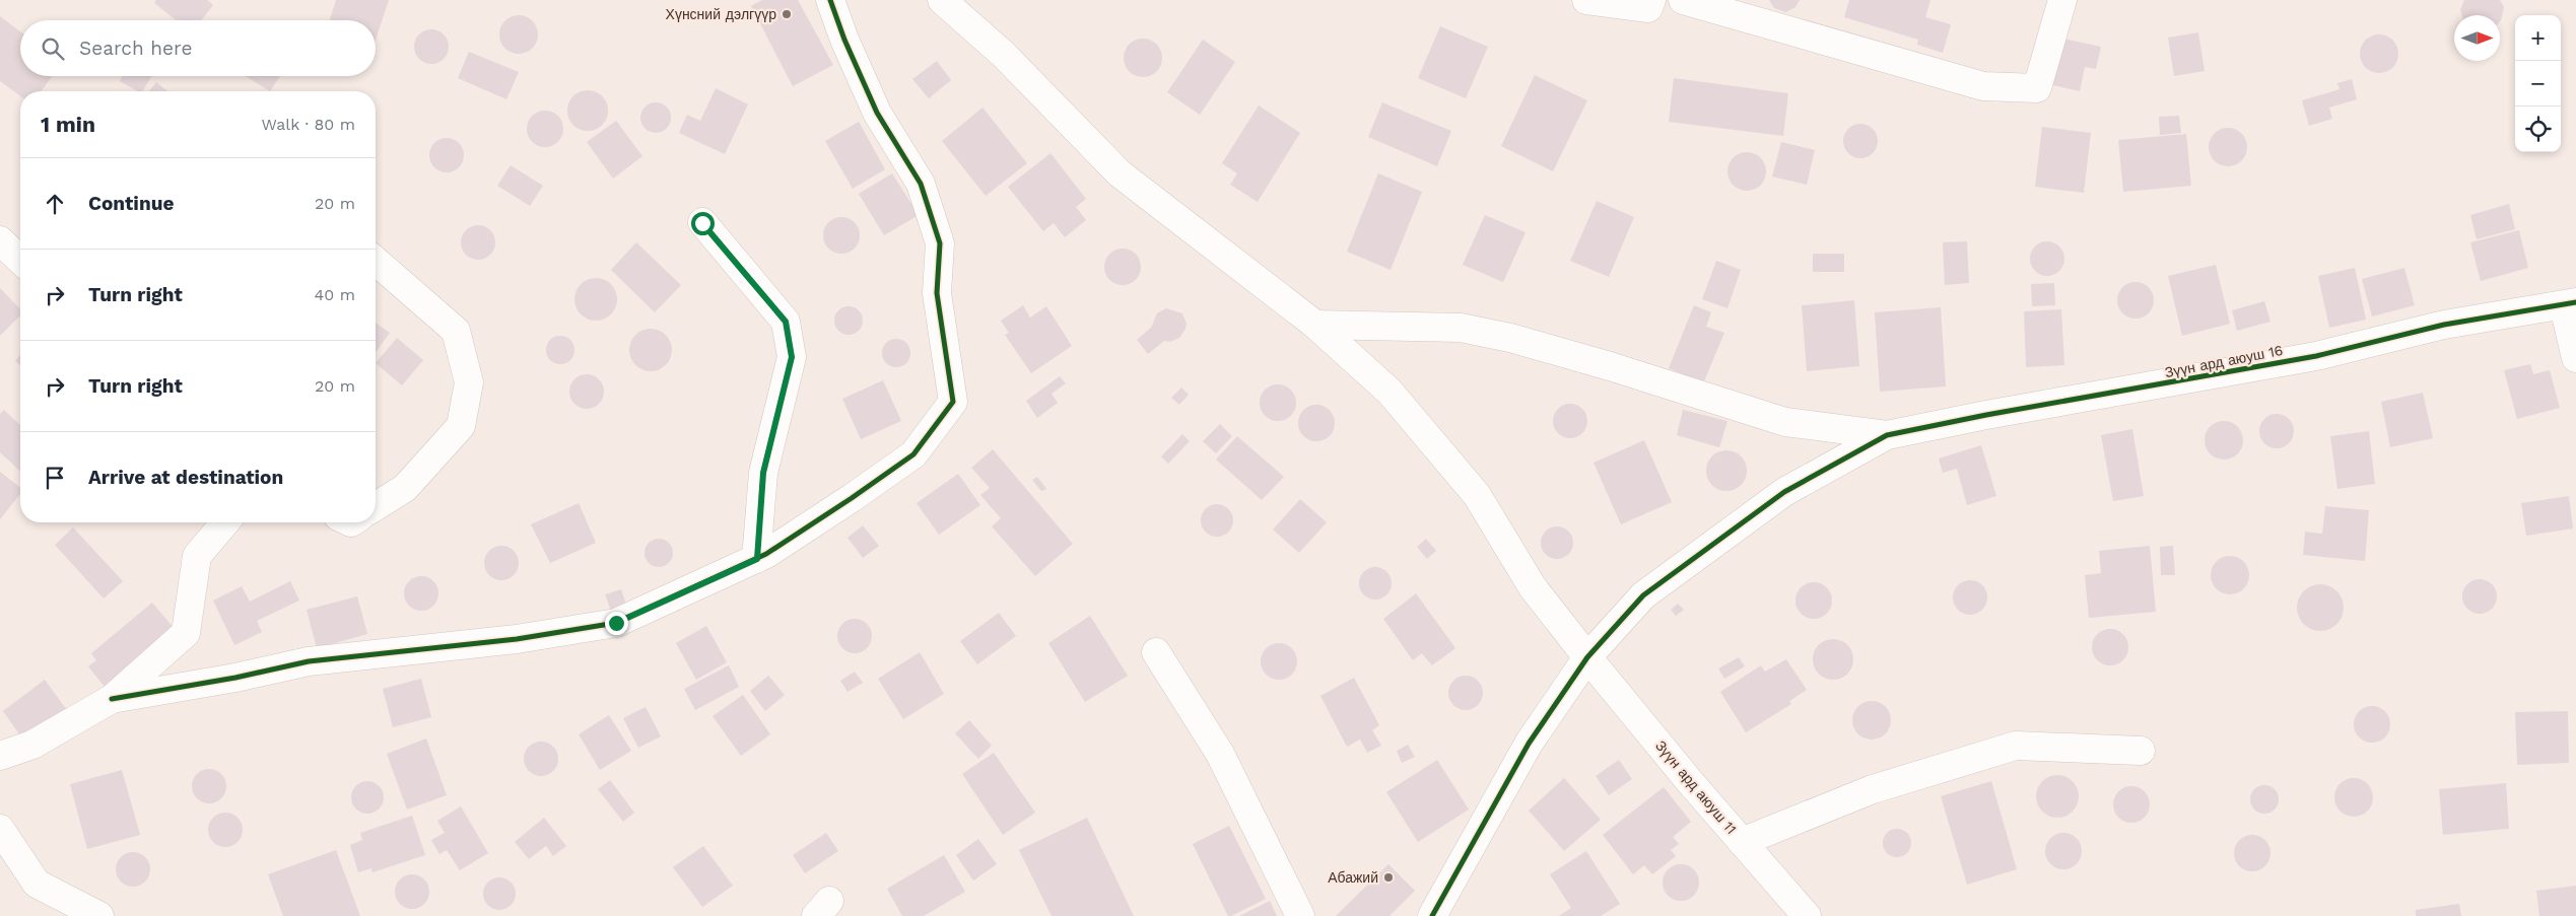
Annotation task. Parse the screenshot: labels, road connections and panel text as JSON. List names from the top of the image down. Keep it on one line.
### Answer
{"streets":{"street":["Зүүн ард аюуш 16","Зүүн ард аюуш 11"]},"places":["Хүнсний дэлгүүр","Абажий"],"north":"right","page":{"map_buttons":["+","−"],"search":"Search here","heading":["1 min","Walk · 80 m"],"list":[["Continue","20 m"],["Turn right","40 m"],["Turn right","20 m"],"Arrive at destination"]}}
